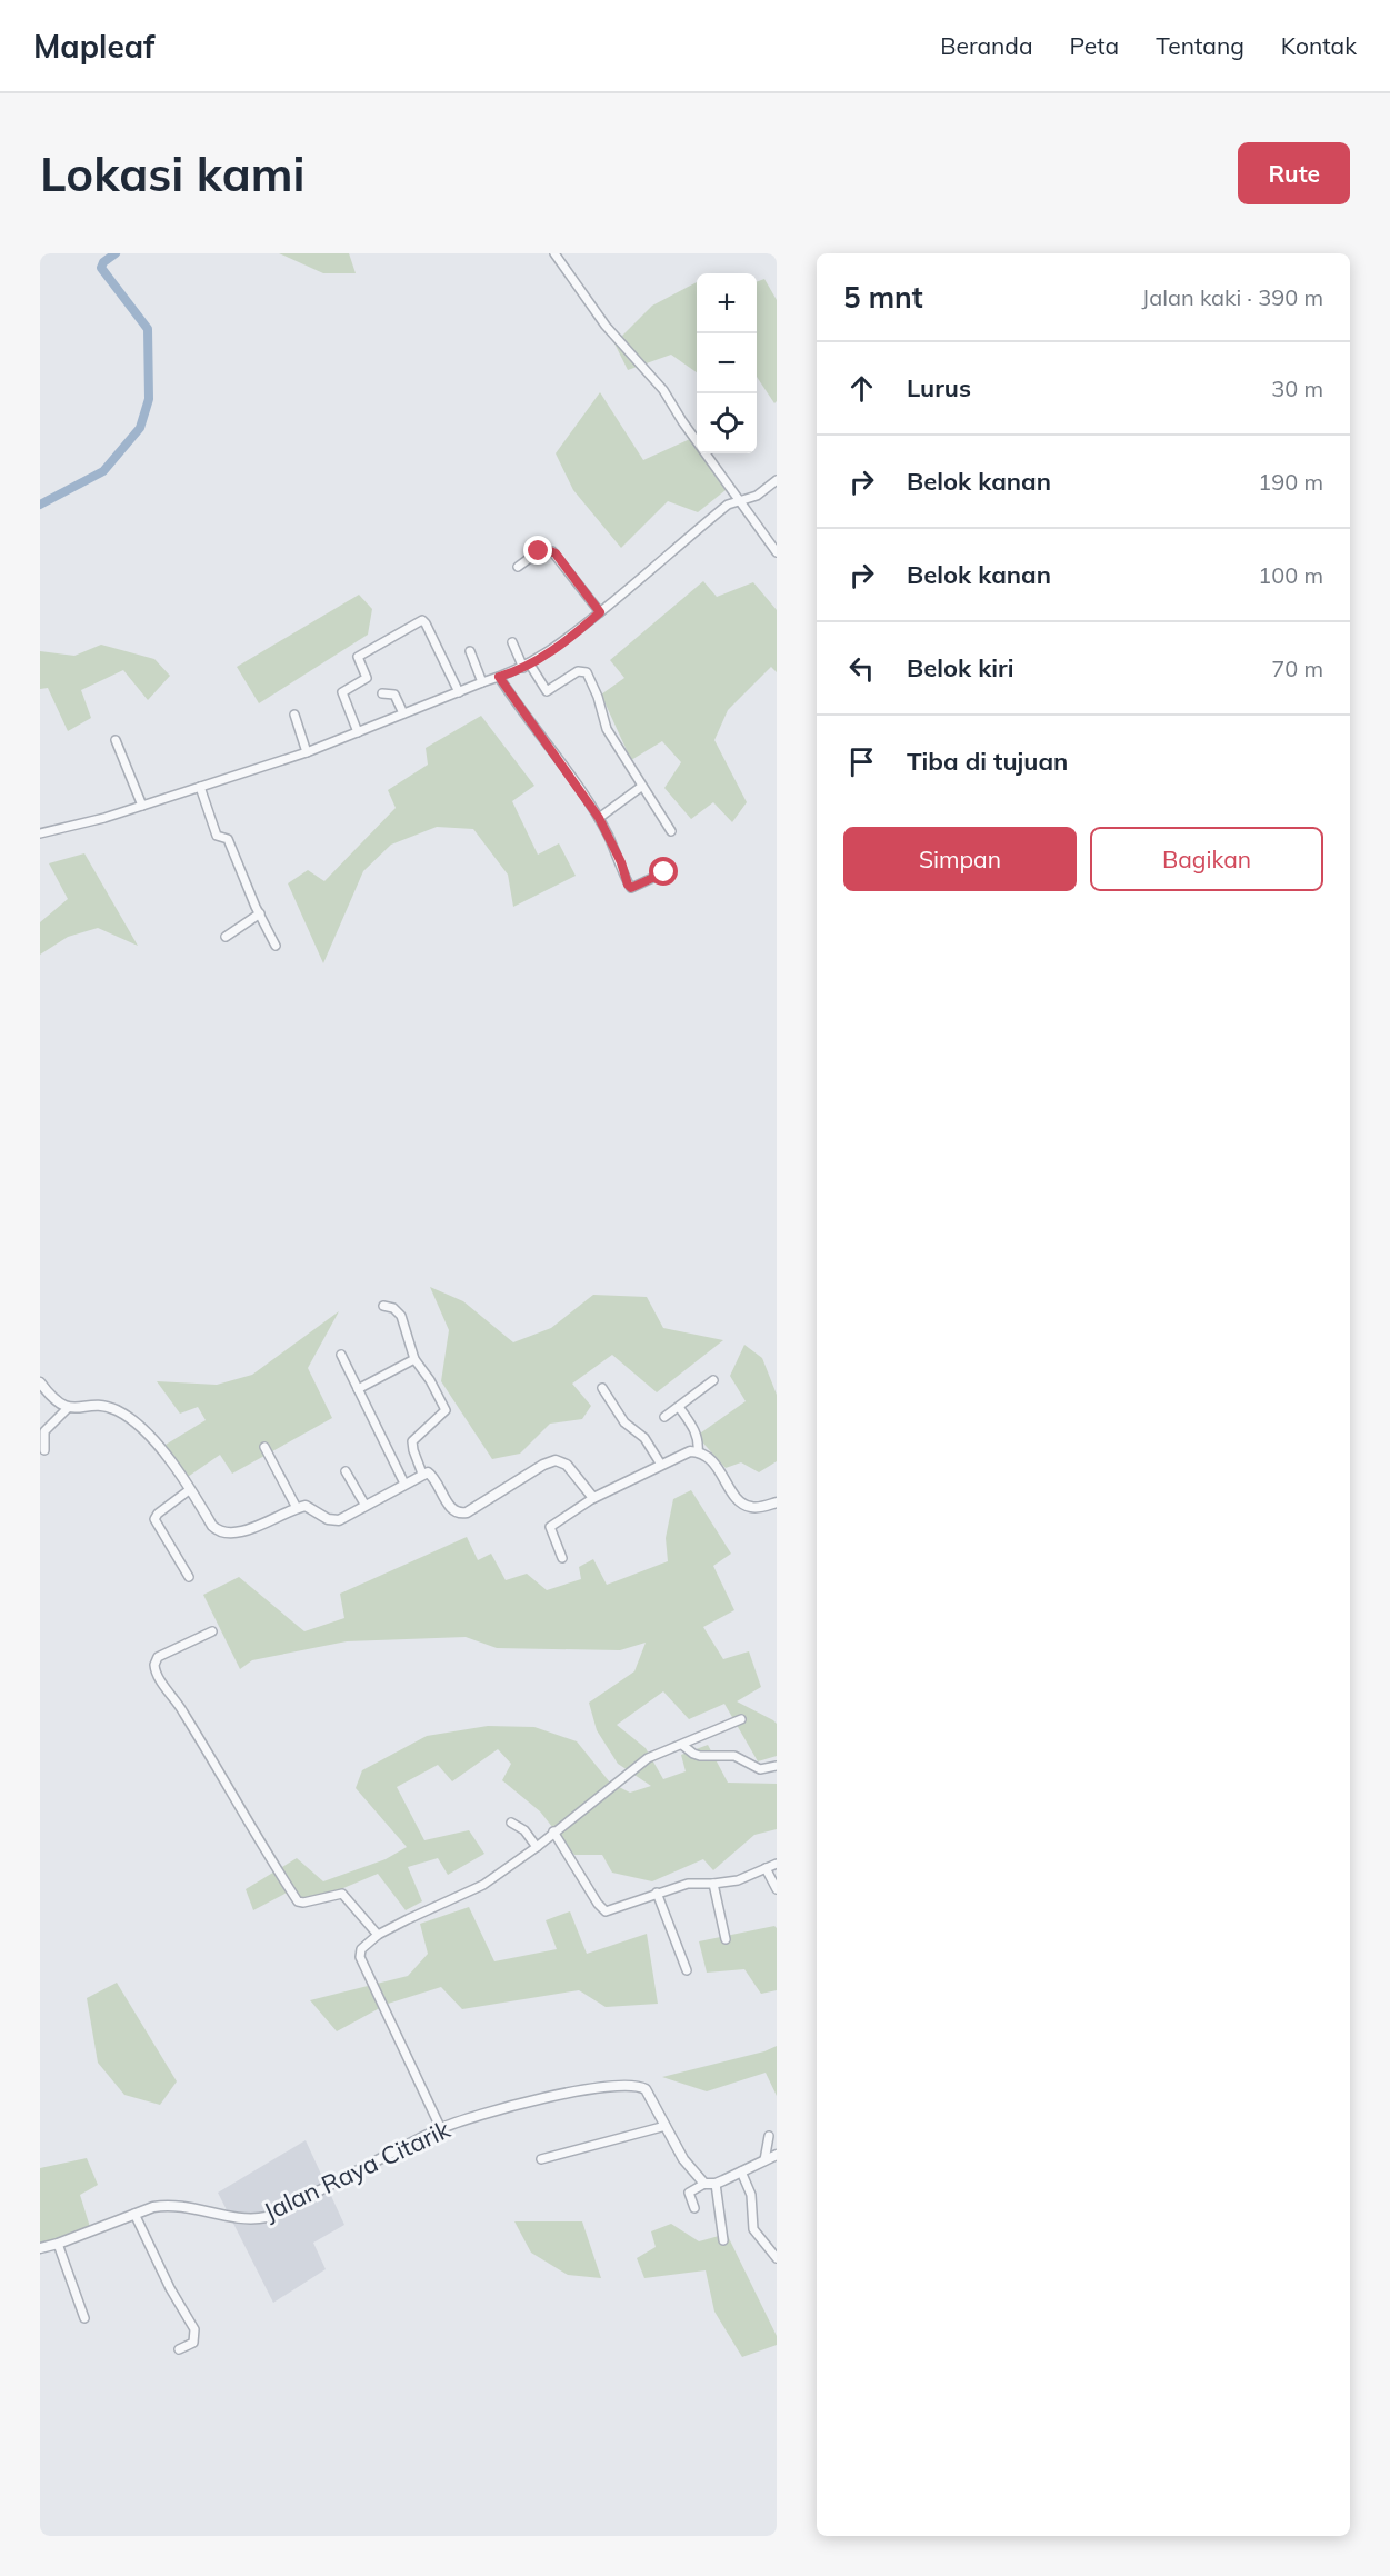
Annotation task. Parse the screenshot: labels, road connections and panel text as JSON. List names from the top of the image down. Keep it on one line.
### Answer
{"streets":{"street":["Jalan Raya Citarik"]},"page":{"header":"Mapleaf","nav":["Beranda","Peta","Tentang","Kontak"],"buttons":["Rute",["Simpan","Bagikan"]],"title":"Lokasi kami","heading":["5 mnt","Jalan kaki · 390 m"],"map_buttons":["+","−"],"list":[["Lurus","30 m"],["Belok kanan","190 m"],["Belok kanan","100 m"],["Belok kiri","70 m"],"Tiba di tujuan"]}}
